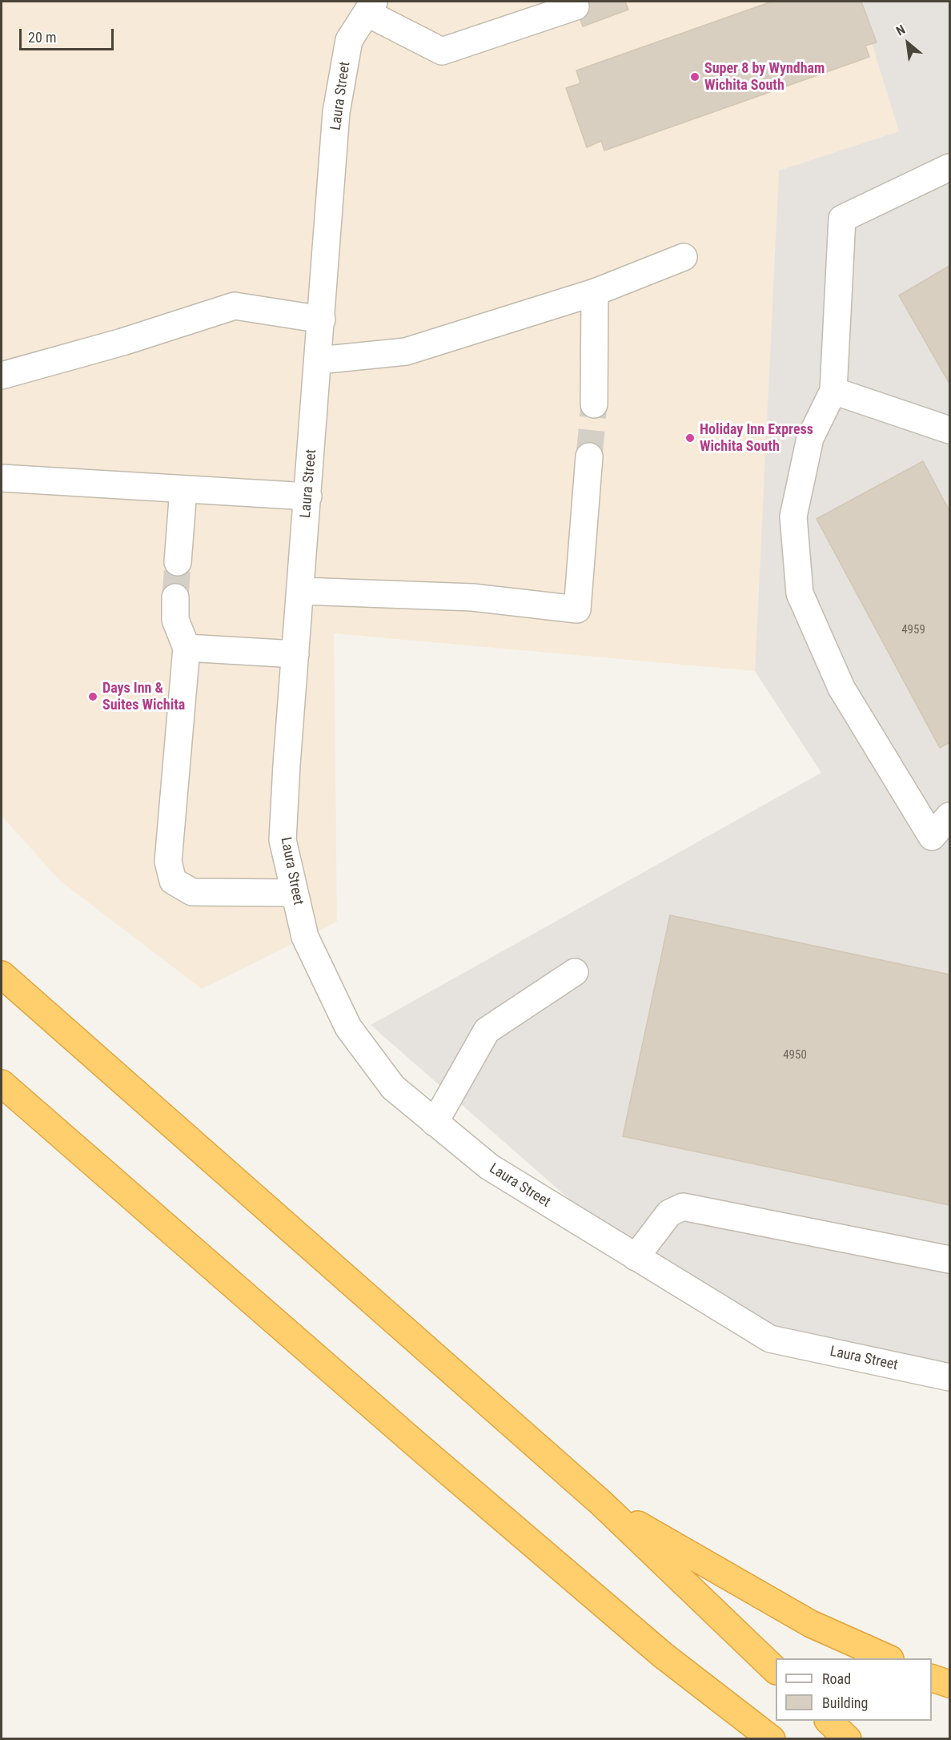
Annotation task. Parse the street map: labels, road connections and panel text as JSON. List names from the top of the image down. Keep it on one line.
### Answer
{"streets":{"street":["Laura Street"]},"places":["Super 8 by Wyndham Wichita South","Holiday Inn Express Wichita South","Days Inn & Suites Wichita"],"house_numbers":["4959","4950"],"legend":["Road","Building"],"scale_bar":"20 m","north":"top left"}
